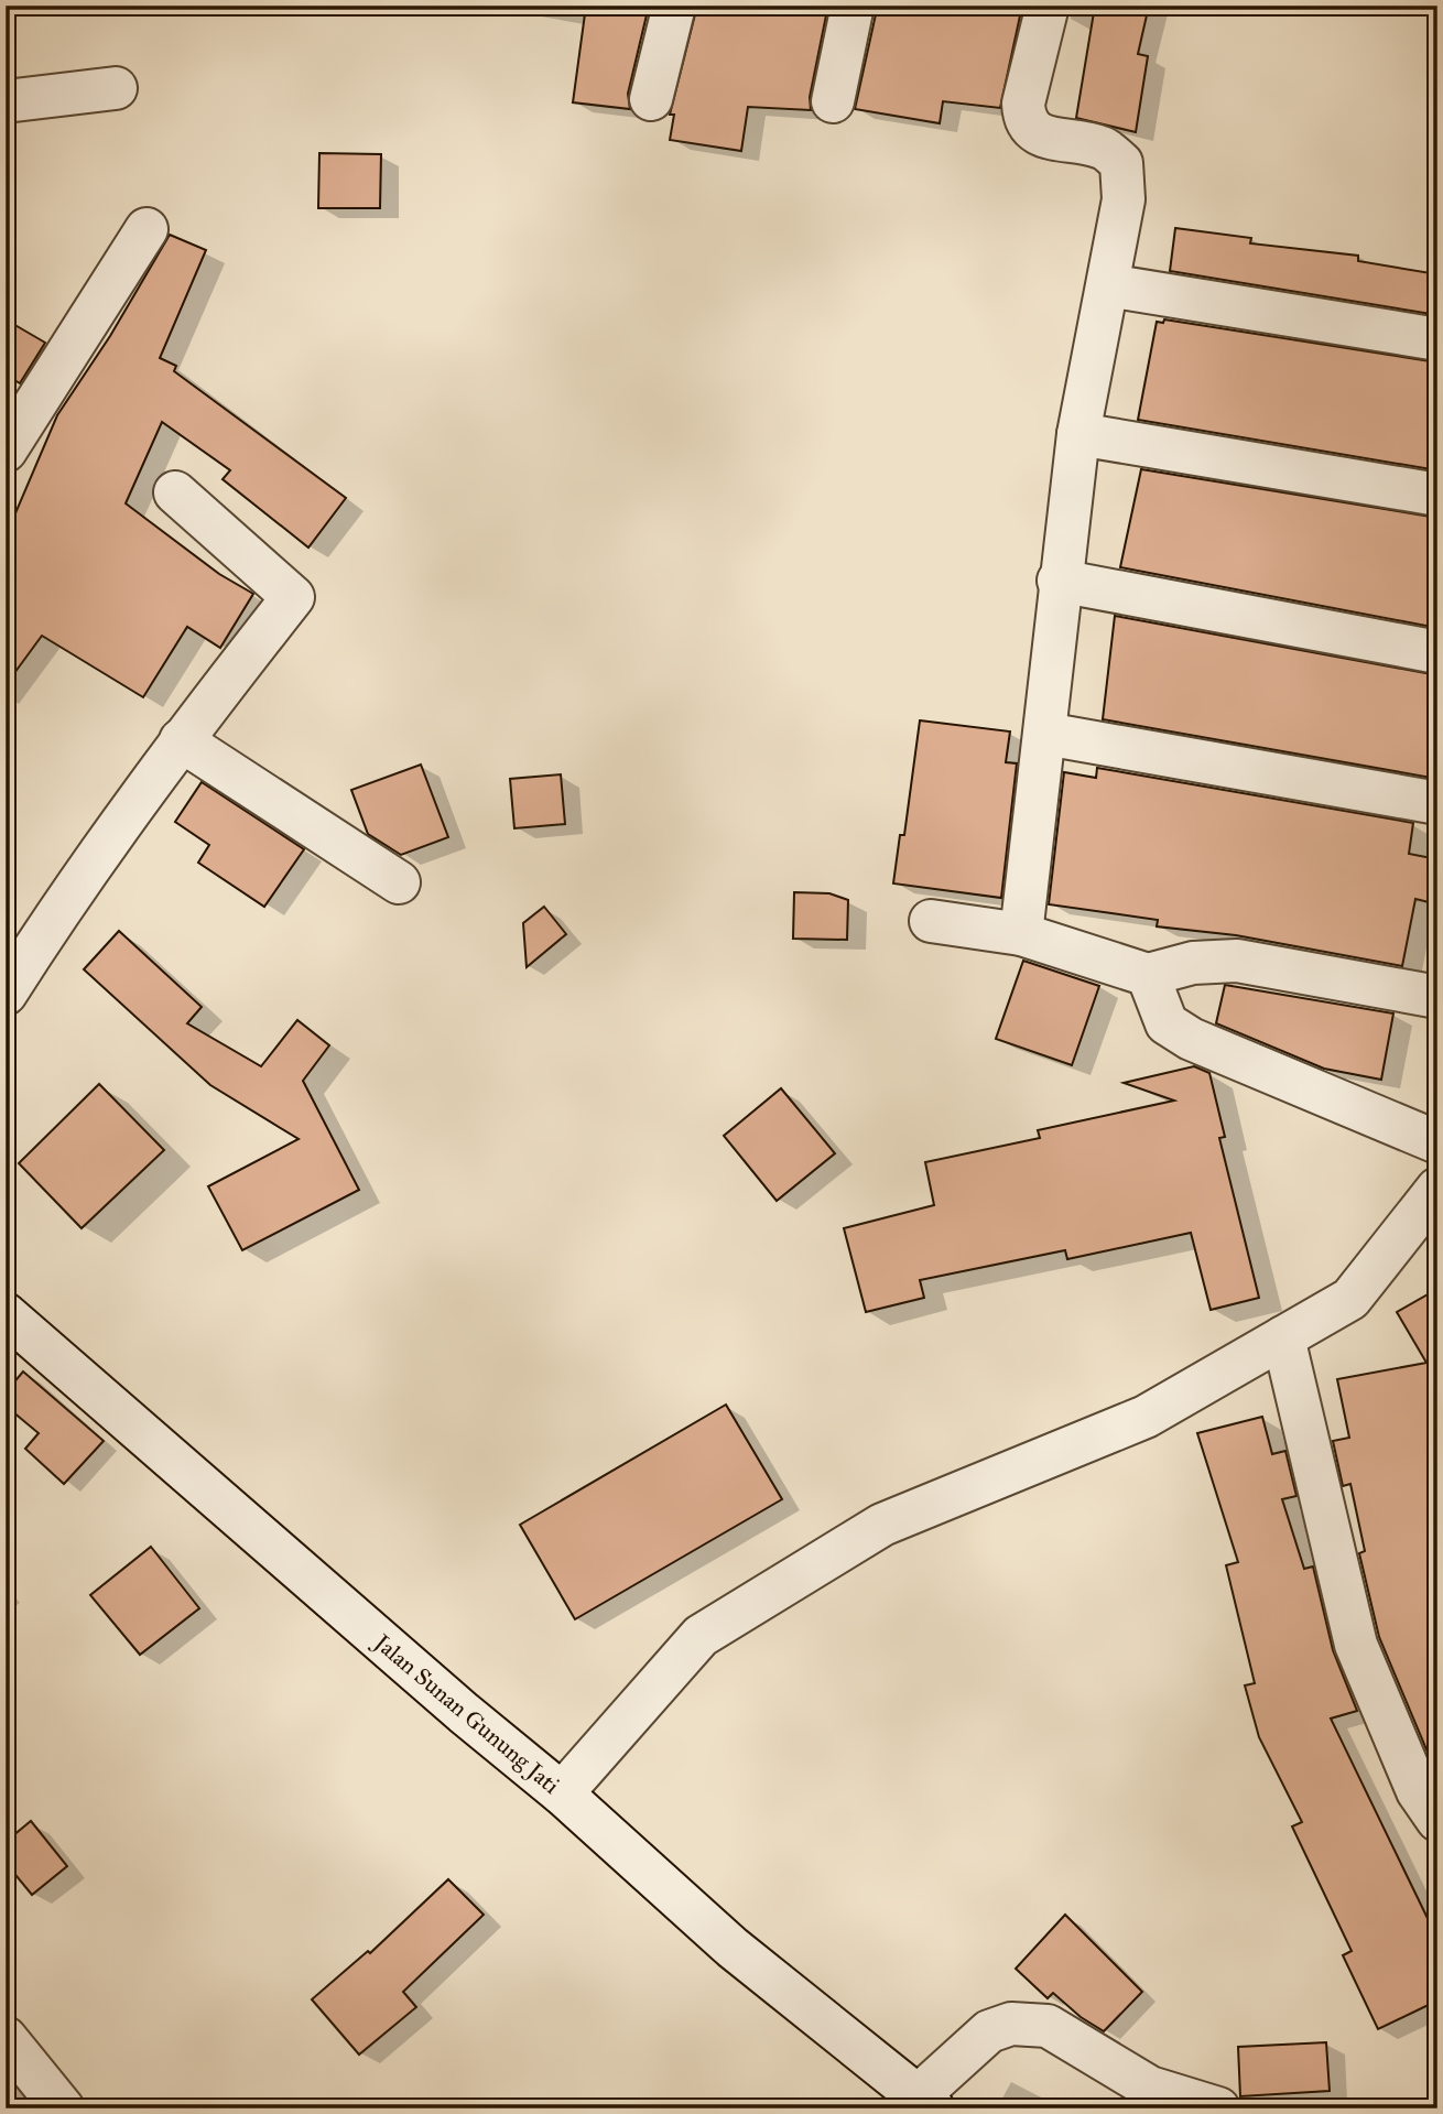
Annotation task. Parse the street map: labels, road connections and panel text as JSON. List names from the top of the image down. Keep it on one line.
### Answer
{"streets":{"street":["Jalan Sunan Gunung Jati"]}}
